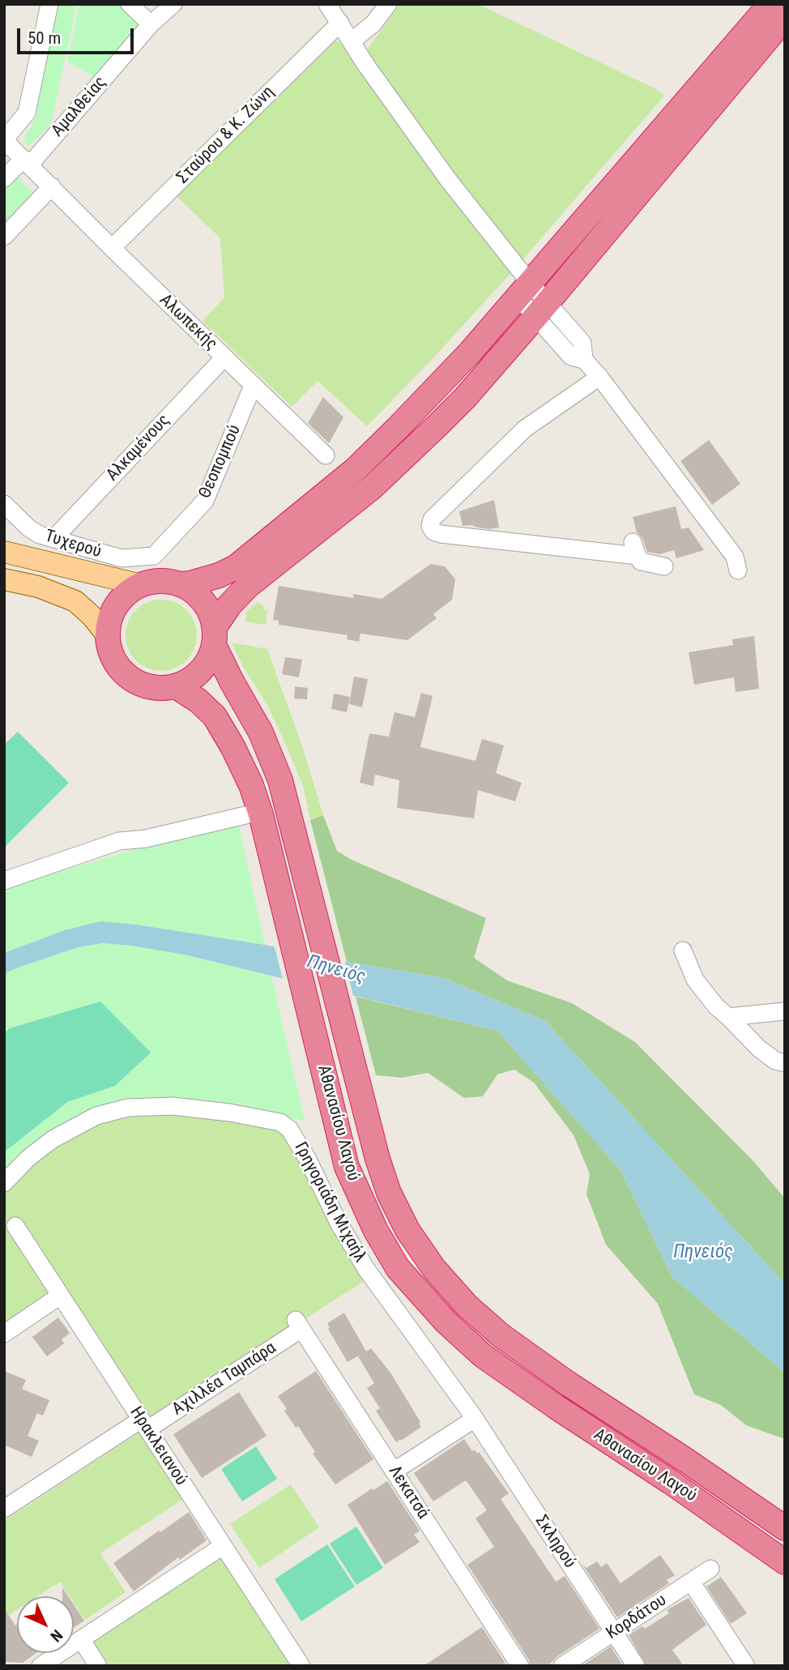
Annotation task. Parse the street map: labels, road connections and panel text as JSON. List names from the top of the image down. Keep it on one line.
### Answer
{"streets":{"highway":["Αθανασίου Λαγού"],"street":["Αμαλθείας","Σταύρου & Κ. Ζώνη","Αλωπεκής","Αλκαμένους","Θεοπομπού","Τυχερού","Γρηγοριάδη Μιχαήλ","Αχιλλέα Ταμπάρα","Ηρακλειανού","Λεκατσά","Σκληρού","Κορδάτου"]},"crossings":[["Αμαλθείας","Αλωπεκής"],["Σταύρου & Κ. Ζώνη","Αλωπεκής"],["Αλωπεκής","Αλκαμένους"],["Αλωπεκής","Θεοπομπού"],["Αλκαμένους","Τυχερού"],["Θεοπομπού","Τυχερού"],["Γρηγοριάδη Μιχαήλ","Σκληρού"],["Αχιλλέα Ταμπάρα","Ηρακλειανού"],["Αχιλλέα Ταμπάρα","Λεκατσά"],["Σκληρού","Κορδάτου"]],"water":["Πηνειός"],"scale_bar":"50 m","north":"bottom right"}
